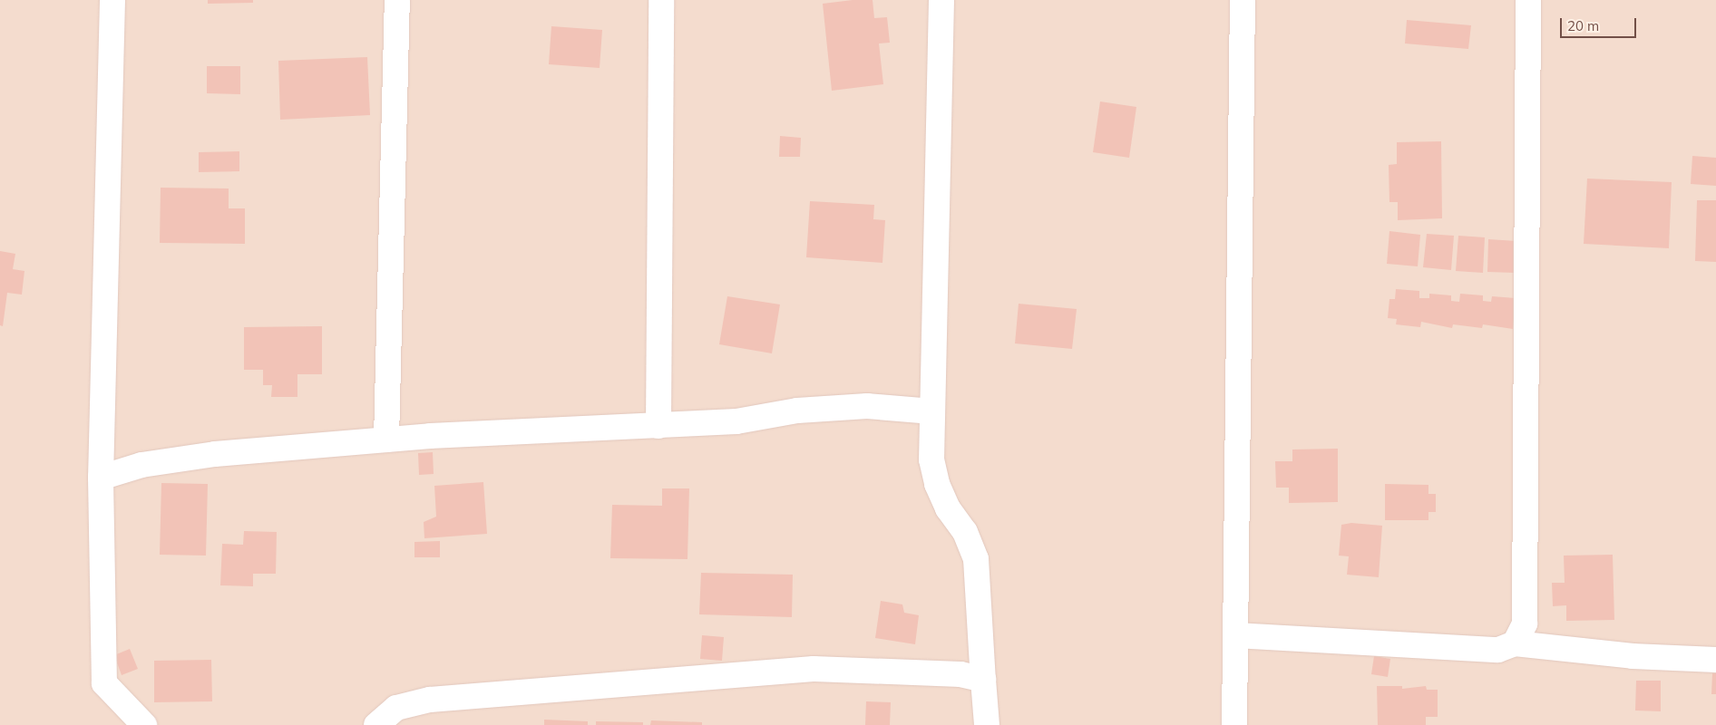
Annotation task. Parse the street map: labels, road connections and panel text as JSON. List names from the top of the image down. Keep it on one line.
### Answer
{"scale_bar":"20 m"}
